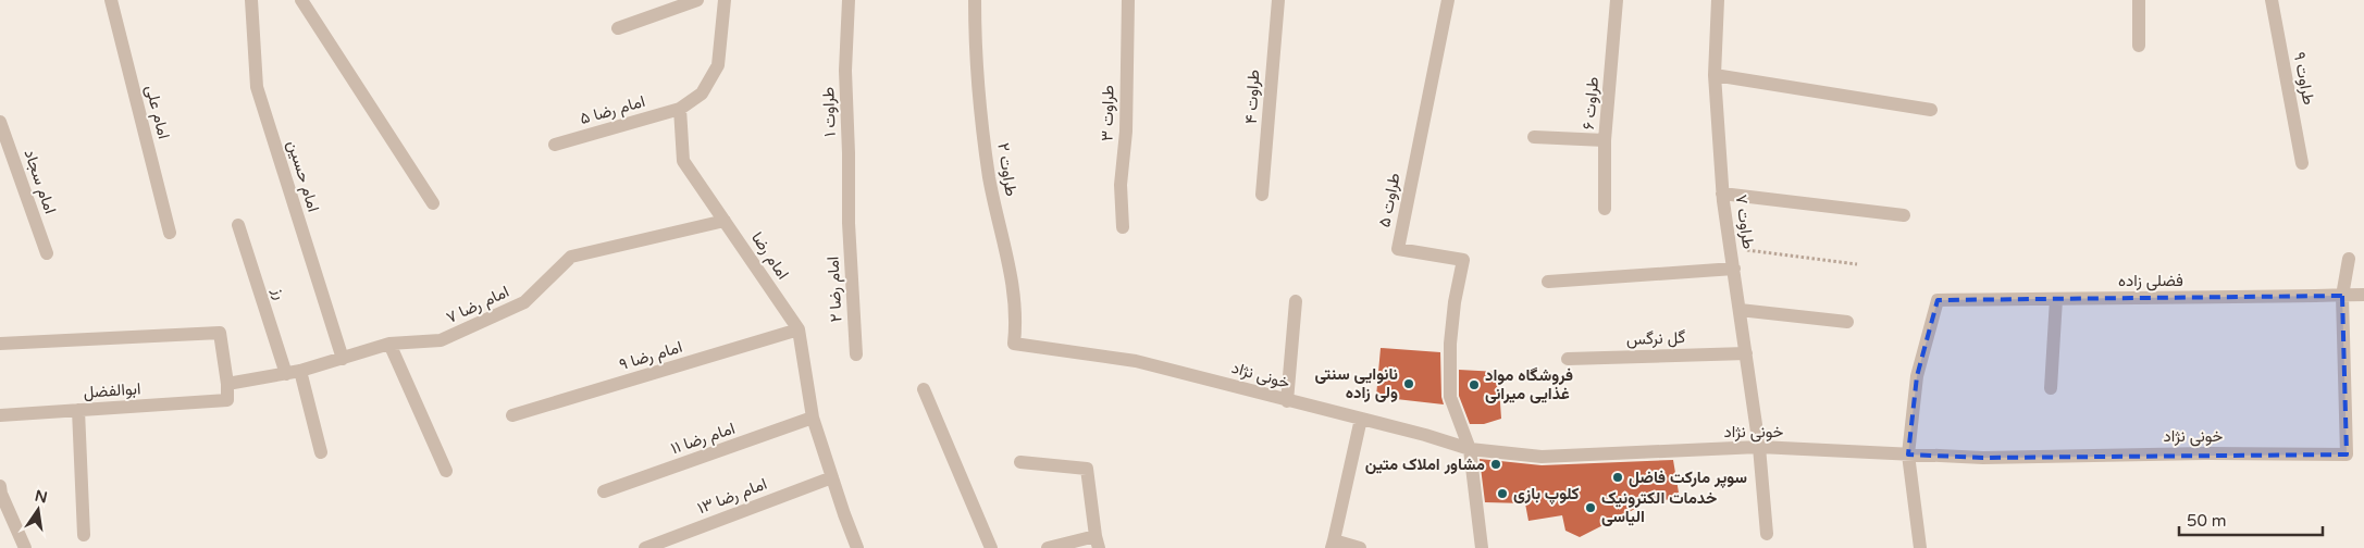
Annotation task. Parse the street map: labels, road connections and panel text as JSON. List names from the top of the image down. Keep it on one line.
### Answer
{"streets":{"street":["طراوت ۹","طراوت ۴","طراوت ۶","امام رضا ۵","امام علی","طراوت ۱","طراوت ۳","طراوت ۲","امام حسین","امام سجاد","طراوت ۵","طراوت ۷","امام رضا","فضلی زاده","امام رضا ۲","رز","امام رضا ۷","گل نرگس","امام رضا ۹","خونی نژاد","ابوالفضل","امام رضا ۱۱","امام رضا ۱۳"]},"crossings":[["امام رضا ۵","امام رضا"],["طراوت ۱","امام رضا ۲"],["طراوت ۲","خونی نژاد"],["امام حسین","امام رضا ۷"],["طراوت ۵","خونی نژاد"],["طراوت ۷","گل نرگس"],["طراوت ۷","خونی نژاد"],["امام رضا","امام رضا ۷"],["امام رضا","امام رضا ۹"],["امام رضا","امام رضا ۱۱"],["امام رضا","امام رضا ۱۳"],["فضلی زاده","خونی نژاد"],["رز","امام رضا ۷"],["امام رضا ۷","ابوالفضل"]],"places":["نانوایی سنتی ولی زاده","فروشگاه مواد غذایی میرانی","مشاور املاک متین","سوپر مارکت فاضل","کلوپ بازی","خدمات الکترونیک الیاسی"],"scale_bar":"50 m","north":"top"}
